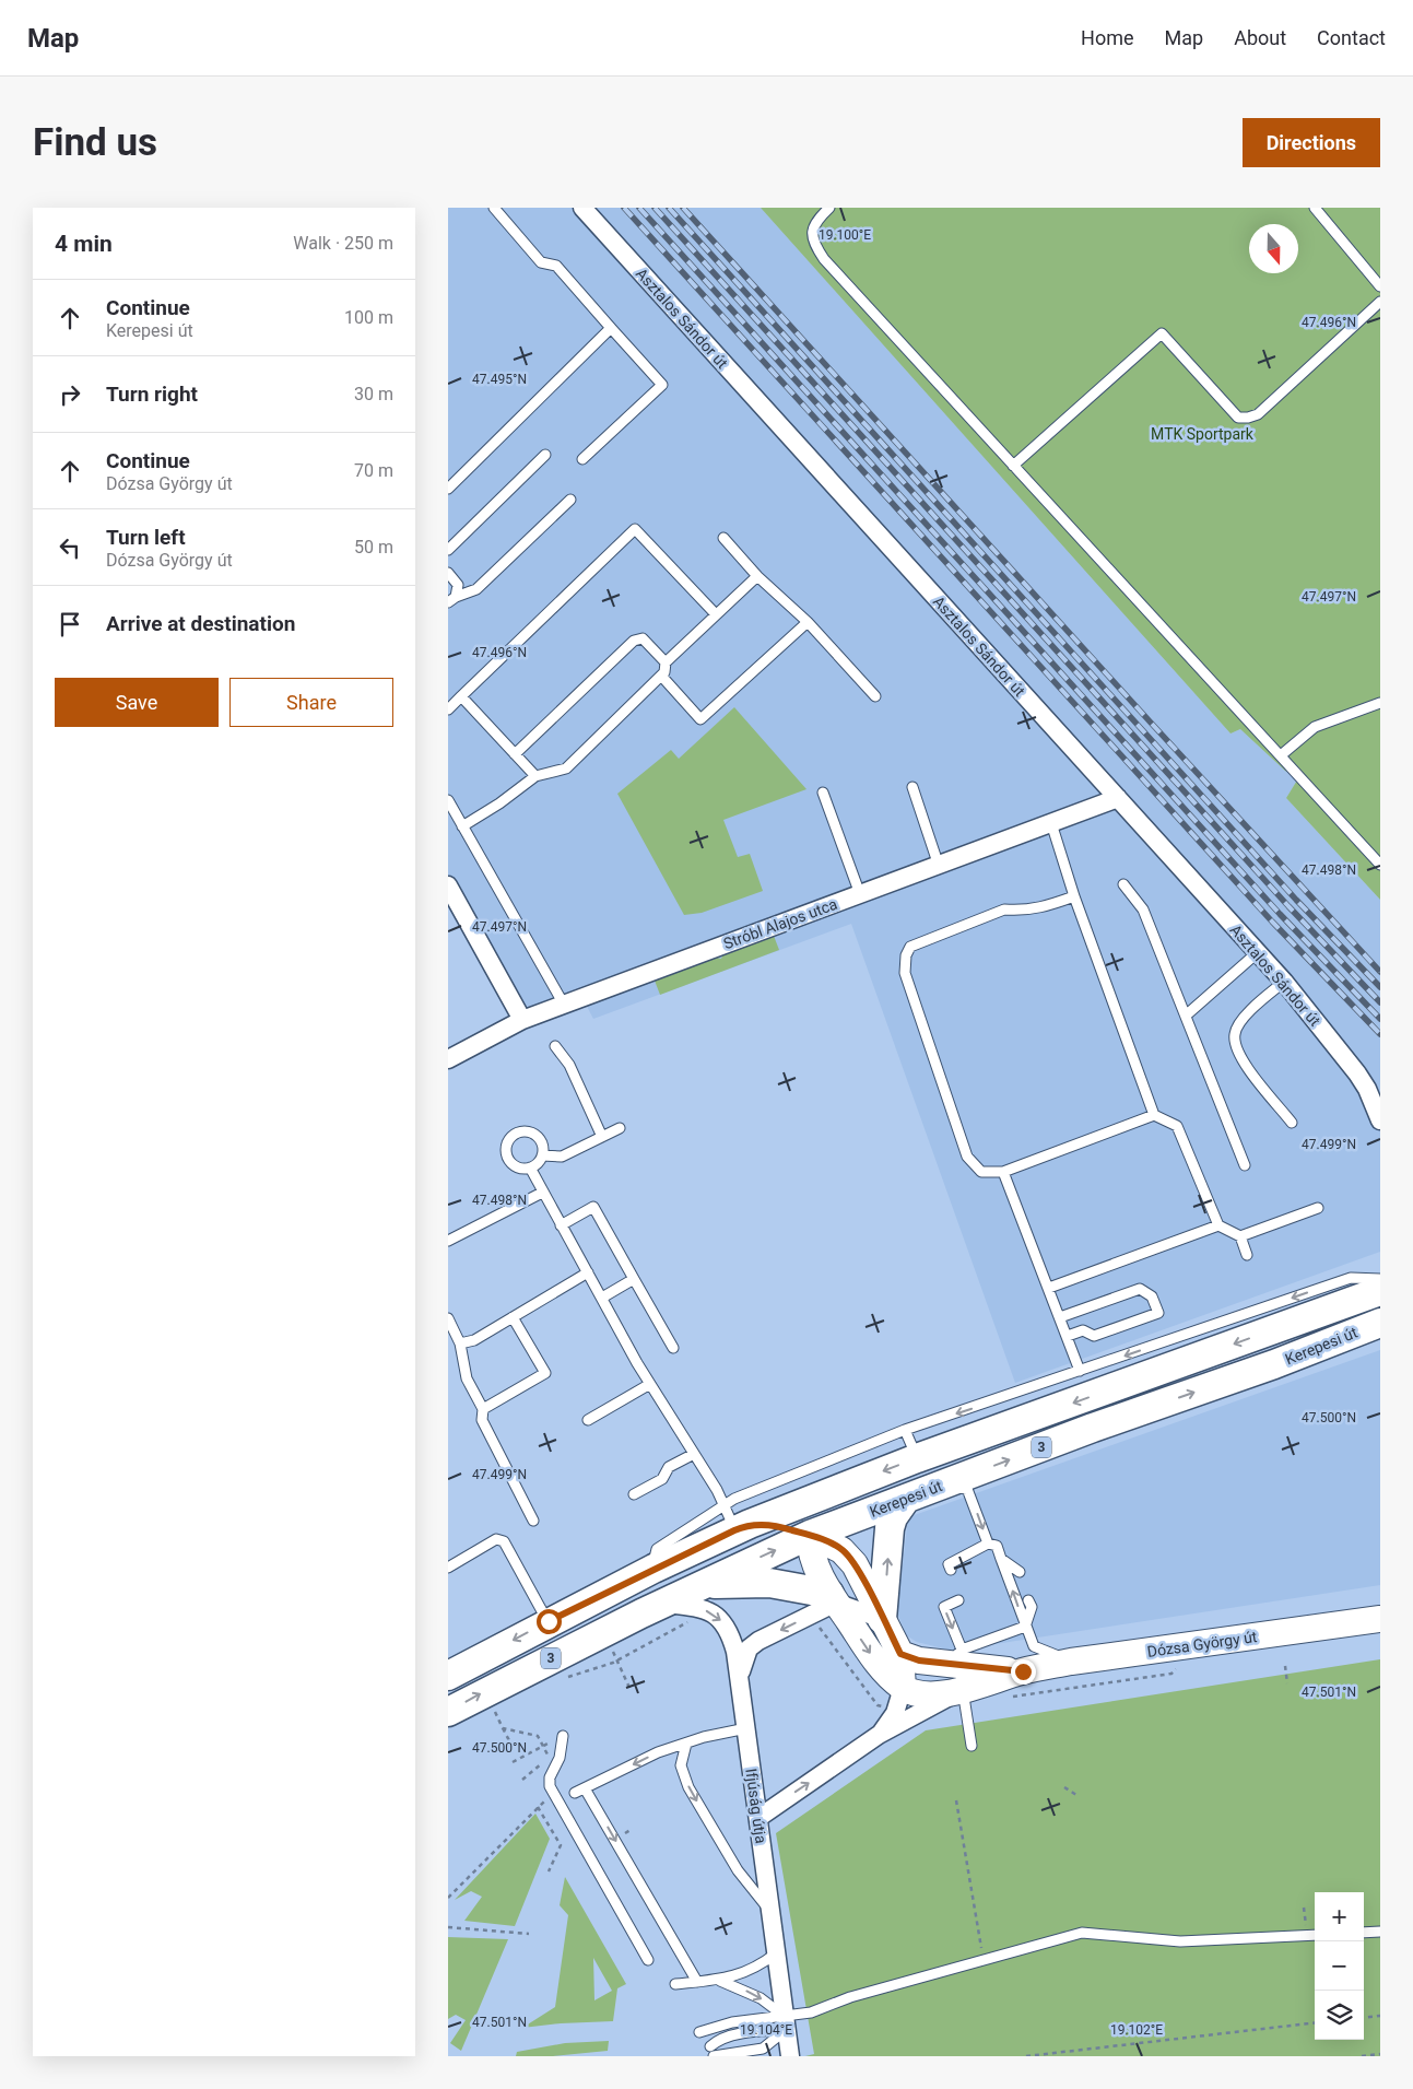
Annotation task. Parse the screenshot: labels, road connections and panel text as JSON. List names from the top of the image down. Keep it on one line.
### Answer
{"streets":{"main road":["Kerepesi út","3","Dózsa György út"],"street":["Asztalos Sándor út","Stróbl Alajos utca","Ifjúság útja"]},"crossings":[["Asztalos Sándor út","Stróbl Alajos utca"],["Kerepesi út","Ifjúság útja"],["Dózsa György út","Ifjúság útja"]],"parks":["MTK Sportpark"],"north":"bottom","page":{"header":"Map","nav":["Home","Map","About","Contact"],"buttons":["Directions",["Save","Share"]],"title":"Find us","heading":["4 min","Walk · 250 m"],"list":[["Continue","Kerepesi út","100 m"],["Turn right","30 m"],["Continue","Dózsa György út","70 m"],["Turn left","Dózsa György út","50 m"],"Arrive at destination"],"map_buttons":["+","−"]},"coordinates":["19.100°E","47.496°N","47.495°N","47.497°N","47.498°N","47.499°N","47.500°N","47.501°N","19.104°E","19.102°E"]}
